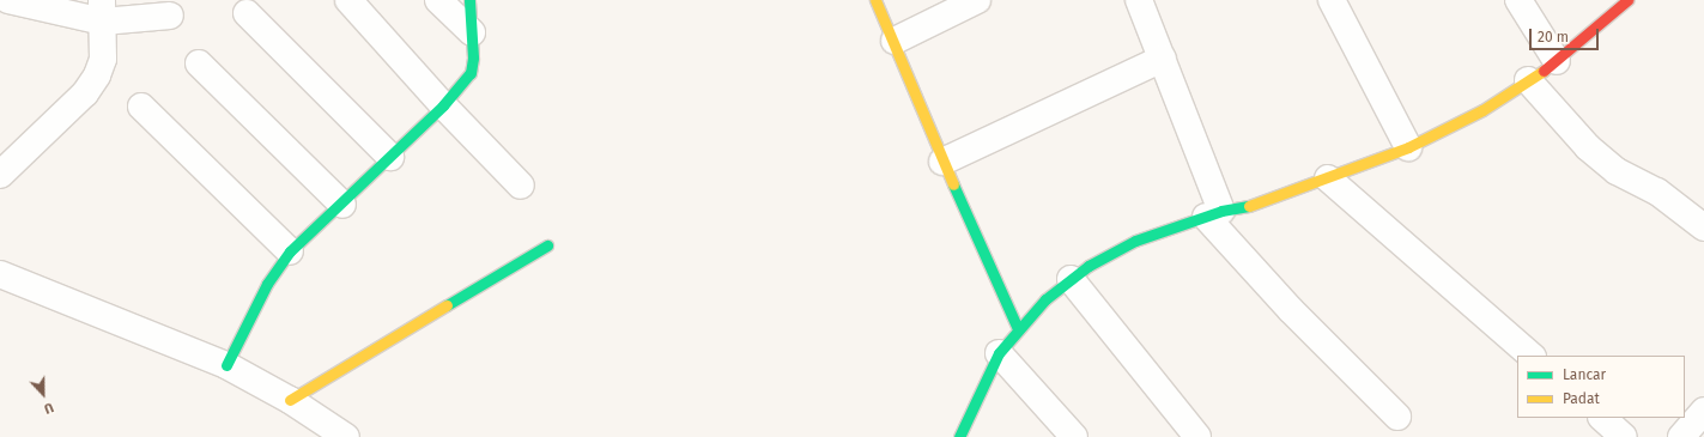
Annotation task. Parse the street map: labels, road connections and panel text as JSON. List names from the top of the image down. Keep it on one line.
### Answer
{"legend":["Lancar","Padat"],"scale_bar":"20 m","north":"bottom"}
